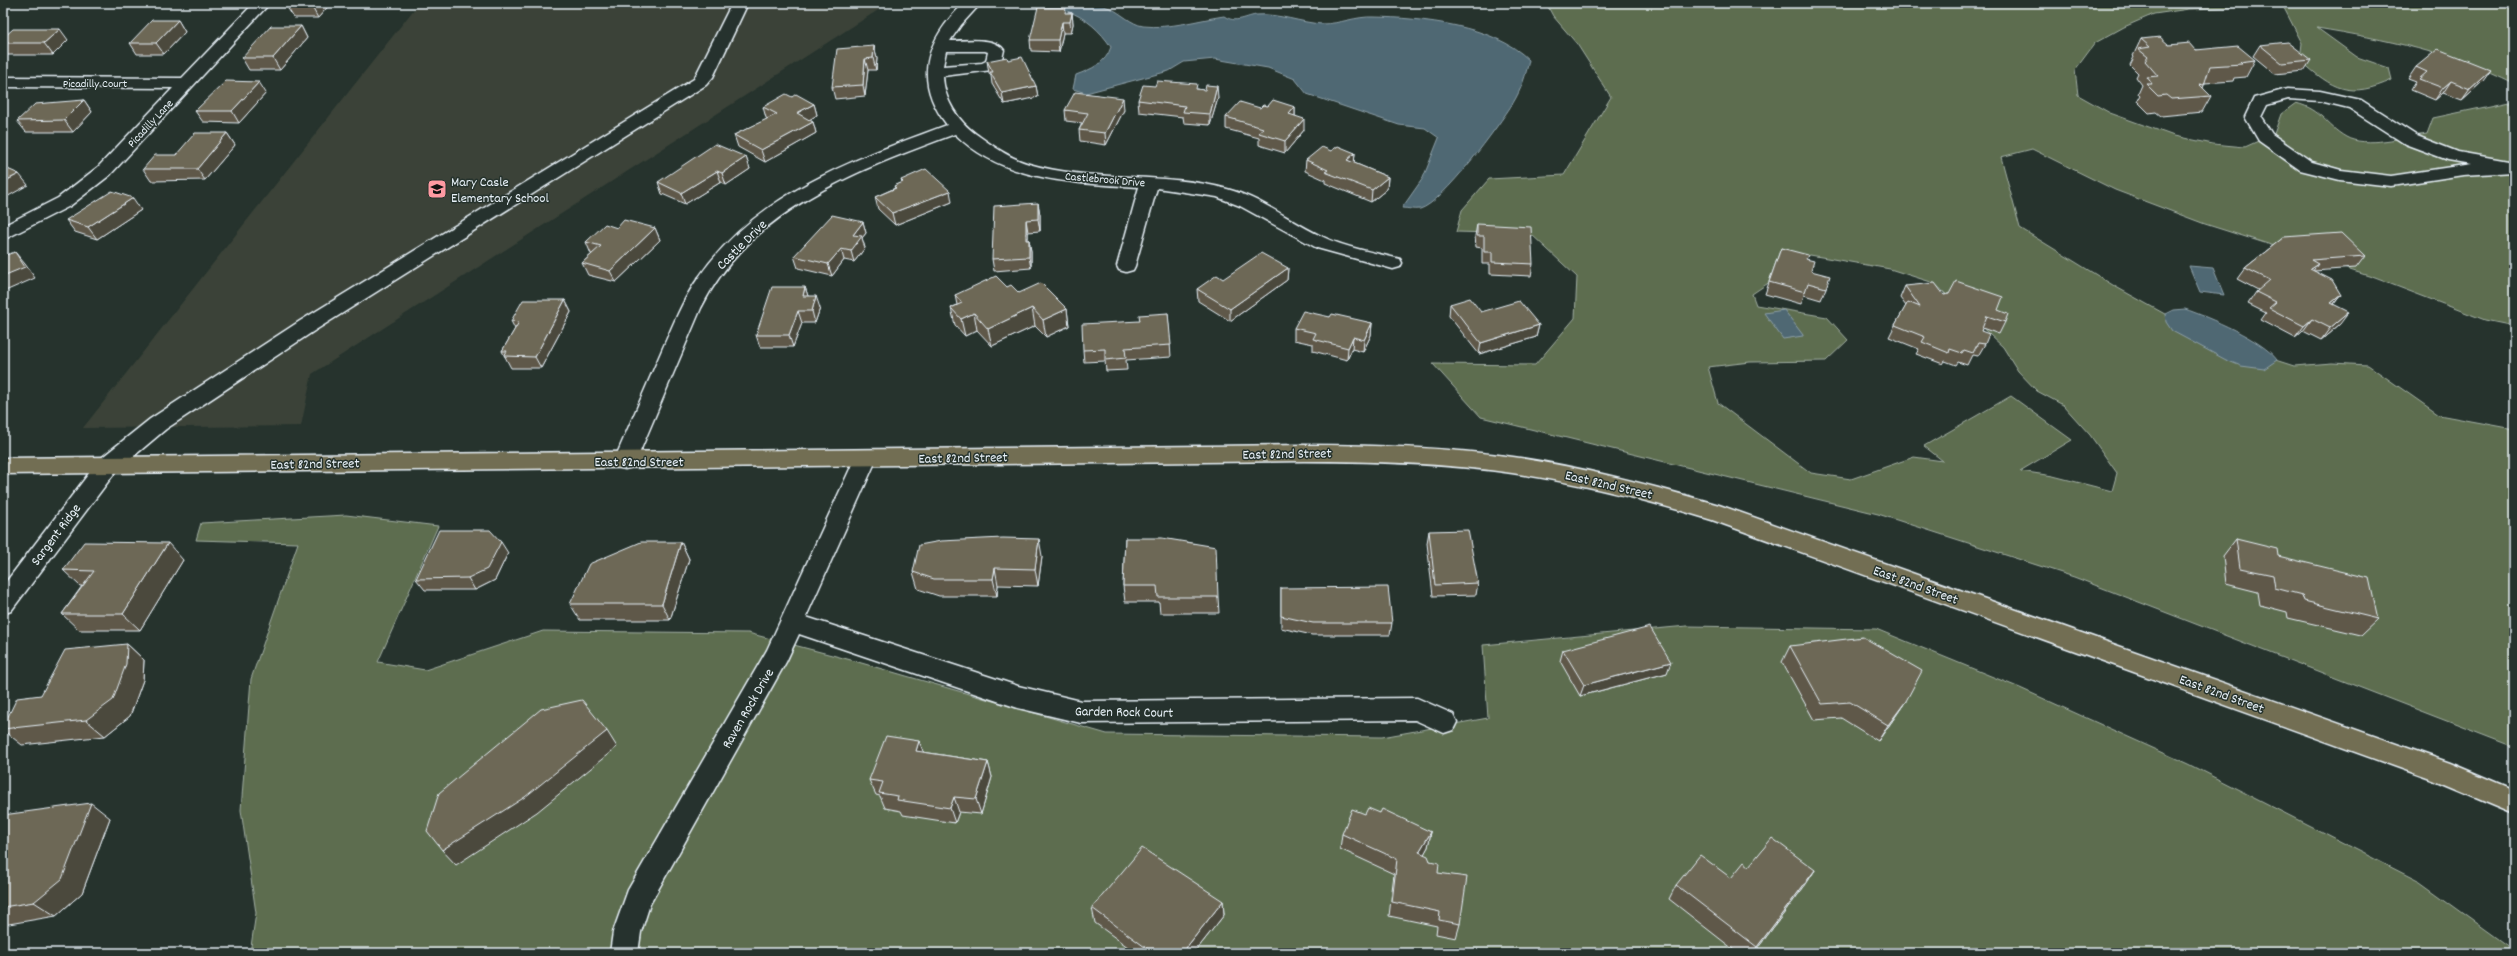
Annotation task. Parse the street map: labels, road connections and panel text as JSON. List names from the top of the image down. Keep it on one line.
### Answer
{"streets":{"main road":["East 82nd Street"],"street":["Picadilly Court","Picadilly Lane","Castlebrook Drive","Castle Drive","Sargent Ridge","Raven Rock Drive","Garden Rock Court"]},"crossings":[["Picadilly Court","Picadilly Lane"],["Castlebrook Drive","Castle Drive"],["Castle Drive","East 82nd Street"],["East 82nd Street","Sargent Ridge"],["East 82nd Street","Raven Rock Drive"],["Raven Rock Drive","Garden Rock Court"]],"places":{"school or university":["Mary Casle Elementary School"]}}
